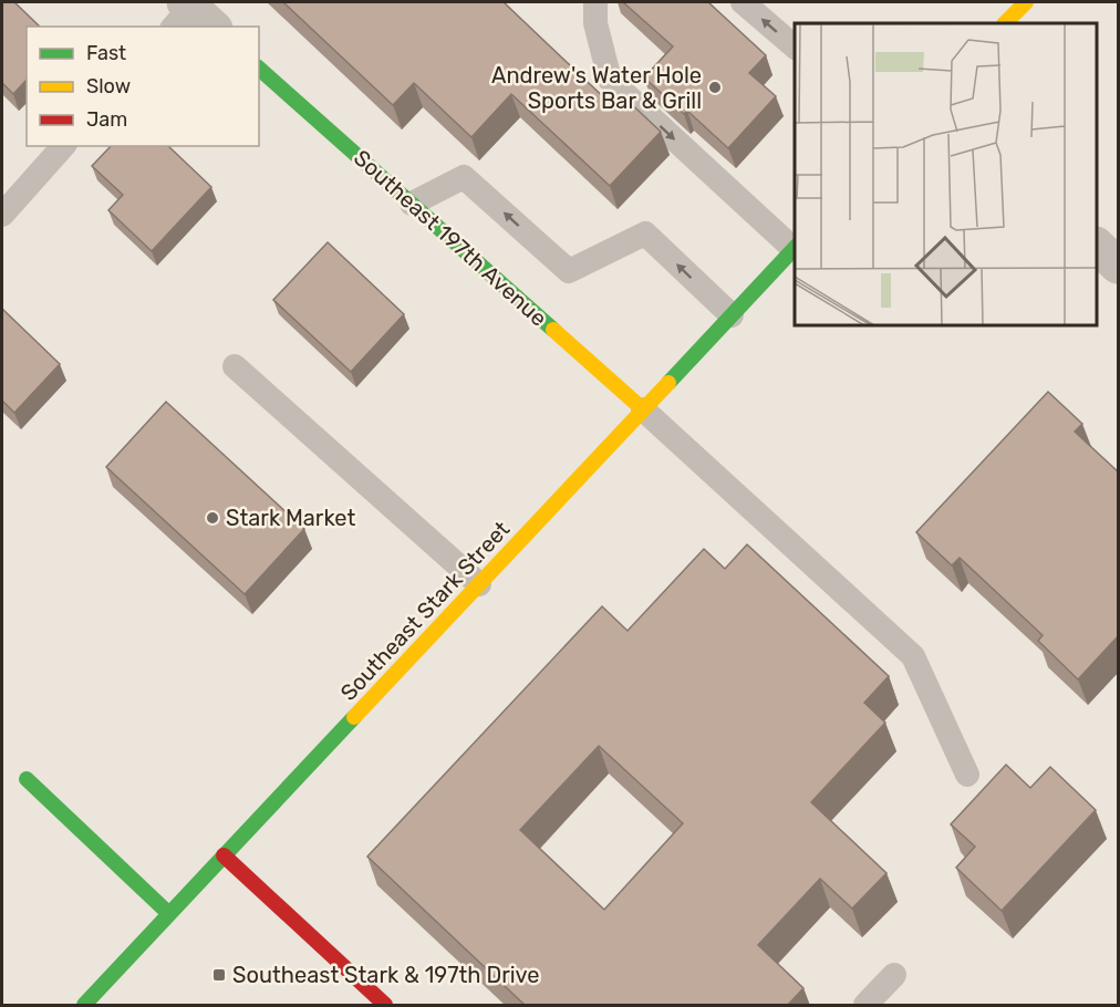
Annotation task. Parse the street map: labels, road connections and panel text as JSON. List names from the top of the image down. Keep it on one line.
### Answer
{"streets":{"main road":["Southeast 197th Avenue","Southeast Stark Street"]},"crossings":[["Southeast 197th Avenue","Southeast Stark Street"]],"places":{"other":["Andrew's Water Hole Sports Bar & Grill","Stark Market"],"transit":["Southeast Stark & 197th Drive"]},"legend":["Fast","Slow","Jam"]}
